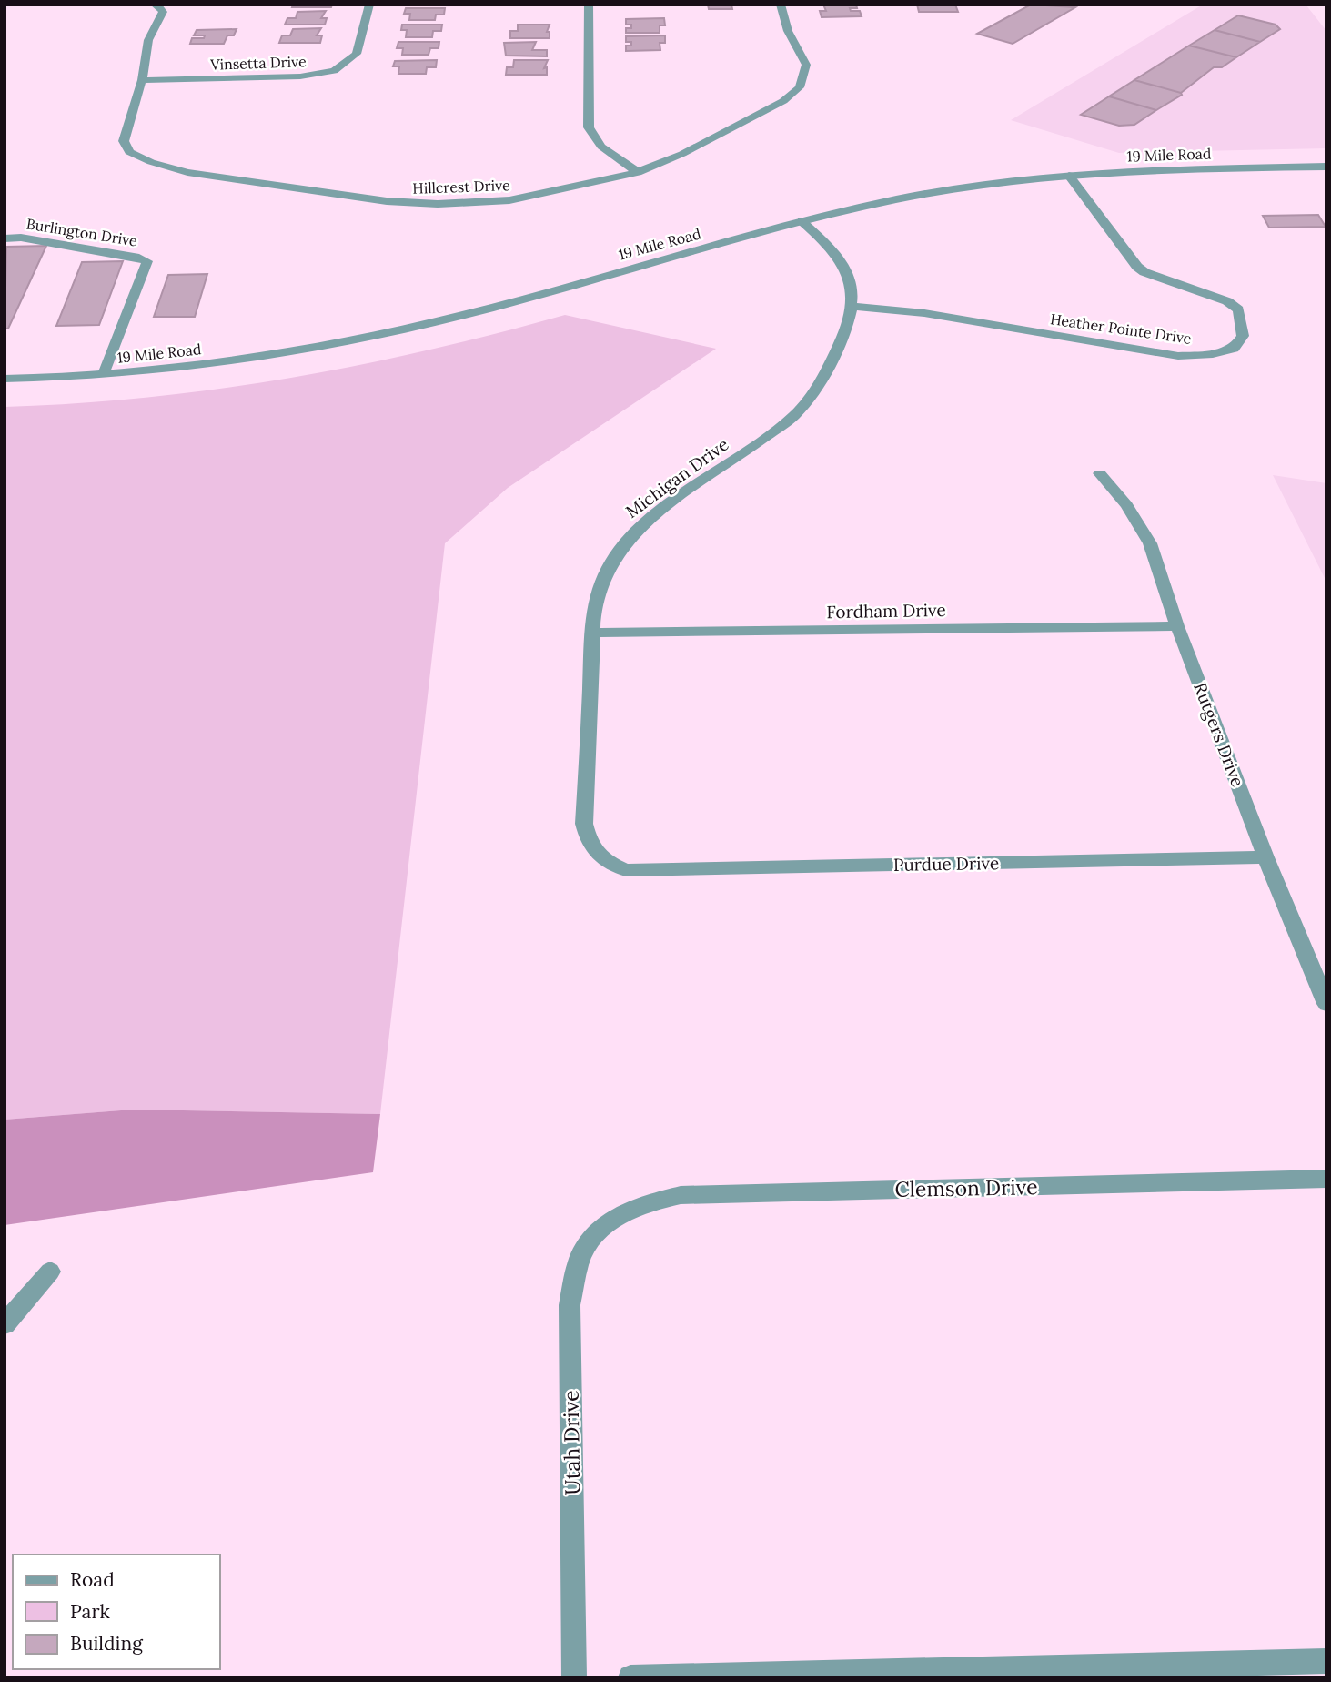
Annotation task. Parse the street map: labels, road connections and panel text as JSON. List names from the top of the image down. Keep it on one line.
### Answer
{"streets":{"street":["Vinsetta Drive","19 Mile Road","Hillcrest Drive","Burlington Drive","Heather Pointe Drive","Michigan Drive","Fordham Drive","Rutgers Drive","Purdue Drive","Clemson Drive","Utah Drive"]},"crossings":[["Vinsetta Drive","Hillcrest Drive"],["19 Mile Road","Burlington Drive"],["19 Mile Road","Heather Pointe Drive"],["19 Mile Road","Michigan Drive"],["Heather Pointe Drive","Michigan Drive"],["Michigan Drive","Fordham Drive"],["Michigan Drive","Purdue Drive"],["Fordham Drive","Rutgers Drive"],["Rutgers Drive","Purdue Drive"],["Clemson Drive","Utah Drive"]],"legend":["Road","Park","Building"]}
